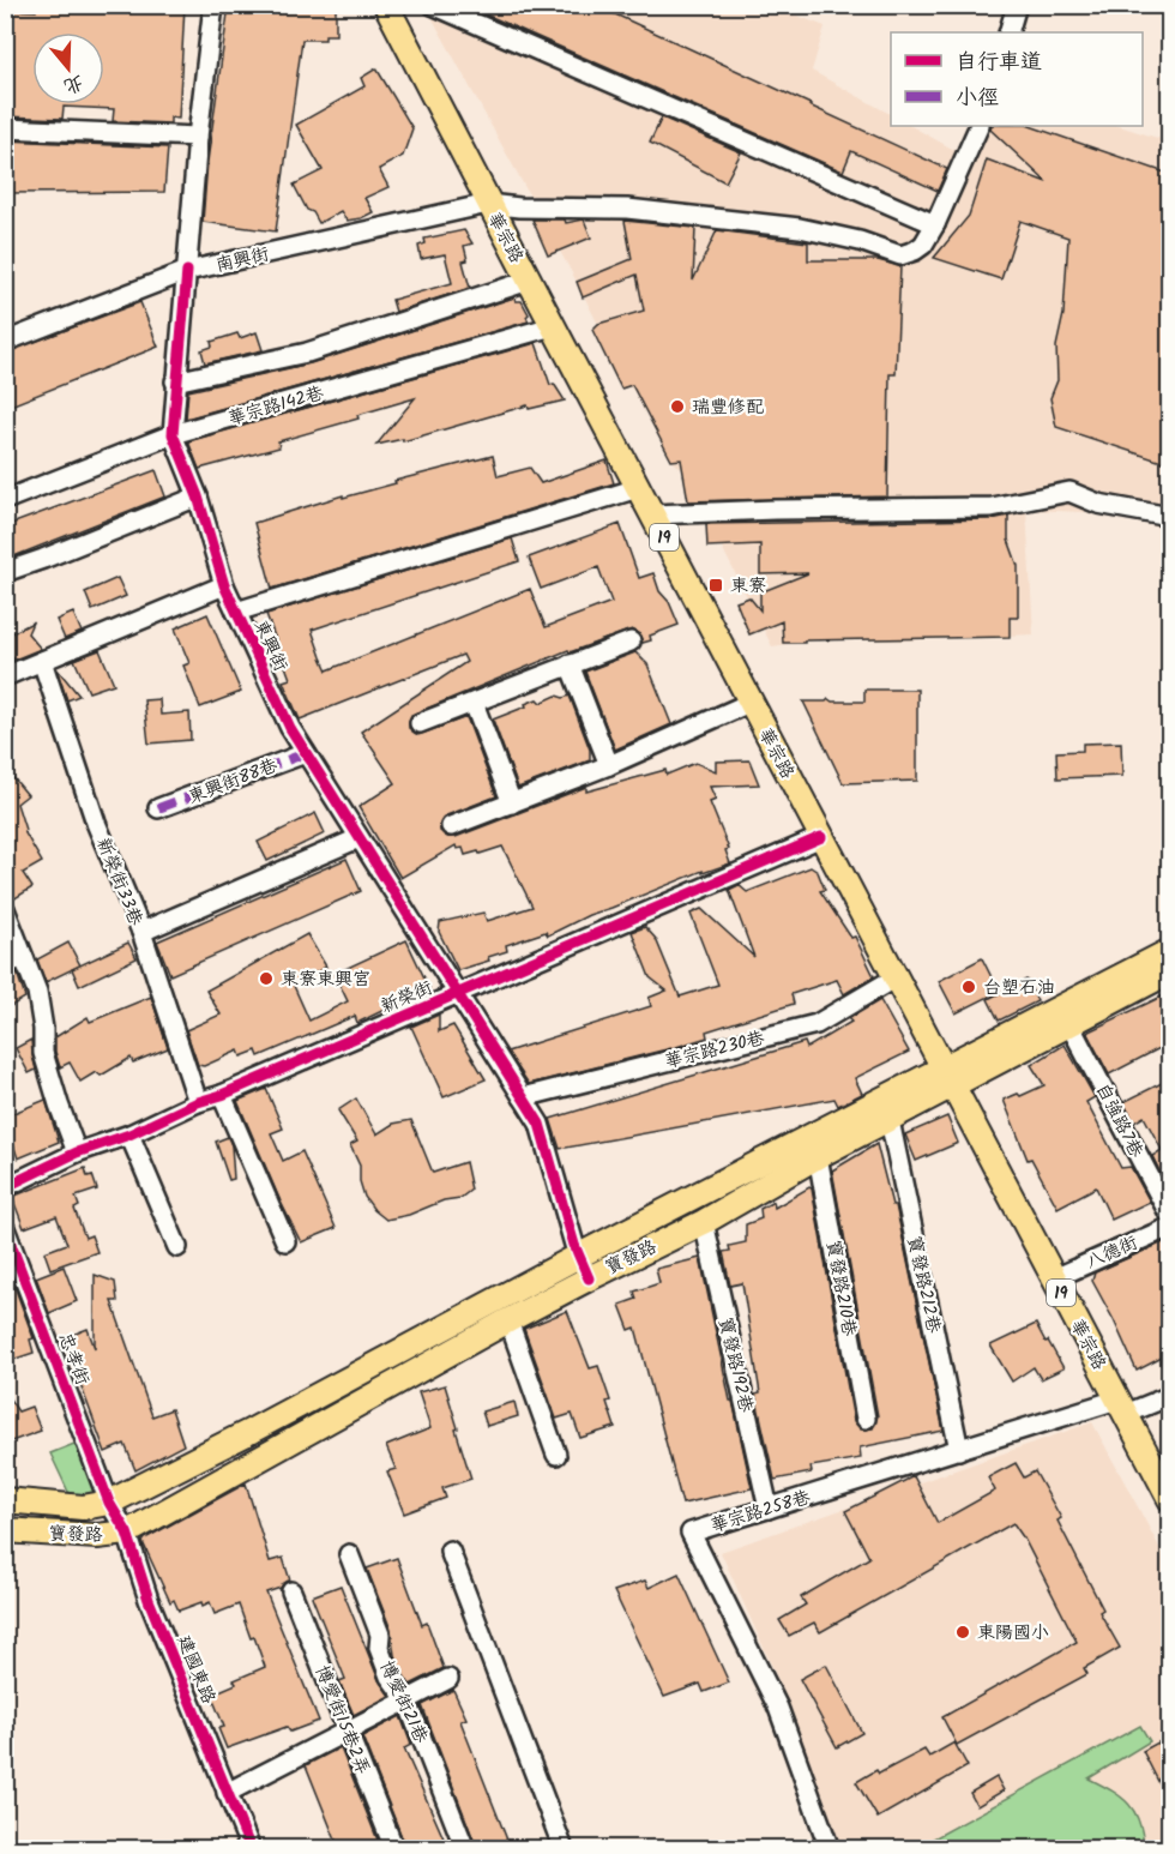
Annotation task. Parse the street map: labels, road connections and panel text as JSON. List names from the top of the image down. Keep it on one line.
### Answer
{"streets":{"main road":["華宗路","19","寶發路"],"street":["南興街","華宗路142巷","東興街","東興街88巷","新榮街33巷","新榮街","華宗路230巷","自強路7巷","八德街","寶發路212巷","寶發路210巷","忠孝街","寶發路192巷","華宗路258巷","建國東路","博愛街21巷","博愛街15巷2弄"]},"crossings":[["華宗路","南興街"],["華宗路","華宗路142巷"],["華宗路","新榮街"],["華宗路","華宗路230巷"],["華宗路","八德街"],["華宗路","寶發路"],["華宗路","華宗路258巷"],["南興街","東興街"],["華宗路142巷","東興街"],["東興街","東興街88巷"],["東興街","新榮街"],["東興街","華宗路230巷"],["東興街","寶發路"],["新榮街33巷","新榮街"],["自強路7巷","寶發路"],["寶發路","寶發路212巷"],["寶發路","寶發路210巷"],["寶發路","忠孝街"],["寶發路","寶發路192巷"],["寶發路","建國東路"],["寶發路212巷","華宗路258巷"],["忠孝街","建國東路"],["寶發路192巷","華宗路258巷"]],"places":{"other":["瑞豐修配","東寮東興宮","台塑石油","東陽國小"],"transit":["東寮"]},"legend":["自行車道","小徑"],"north":"bottom"}
